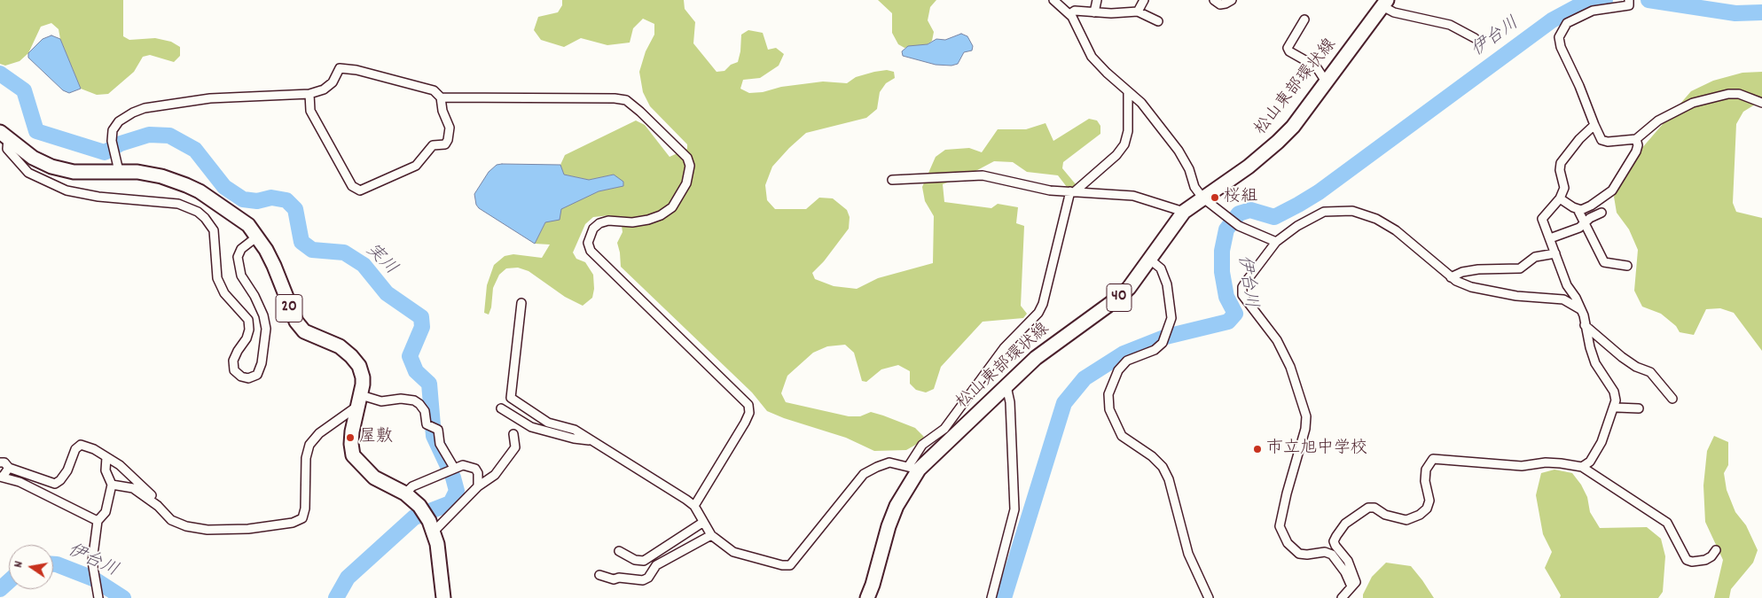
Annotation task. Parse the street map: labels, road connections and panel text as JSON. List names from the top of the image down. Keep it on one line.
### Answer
{"streets":{"main road":["松山東部環状線","40","20"]},"water":["伊台川","実川"],"places":["桜組","屋敷","市立旭中学校"],"north":"left"}
